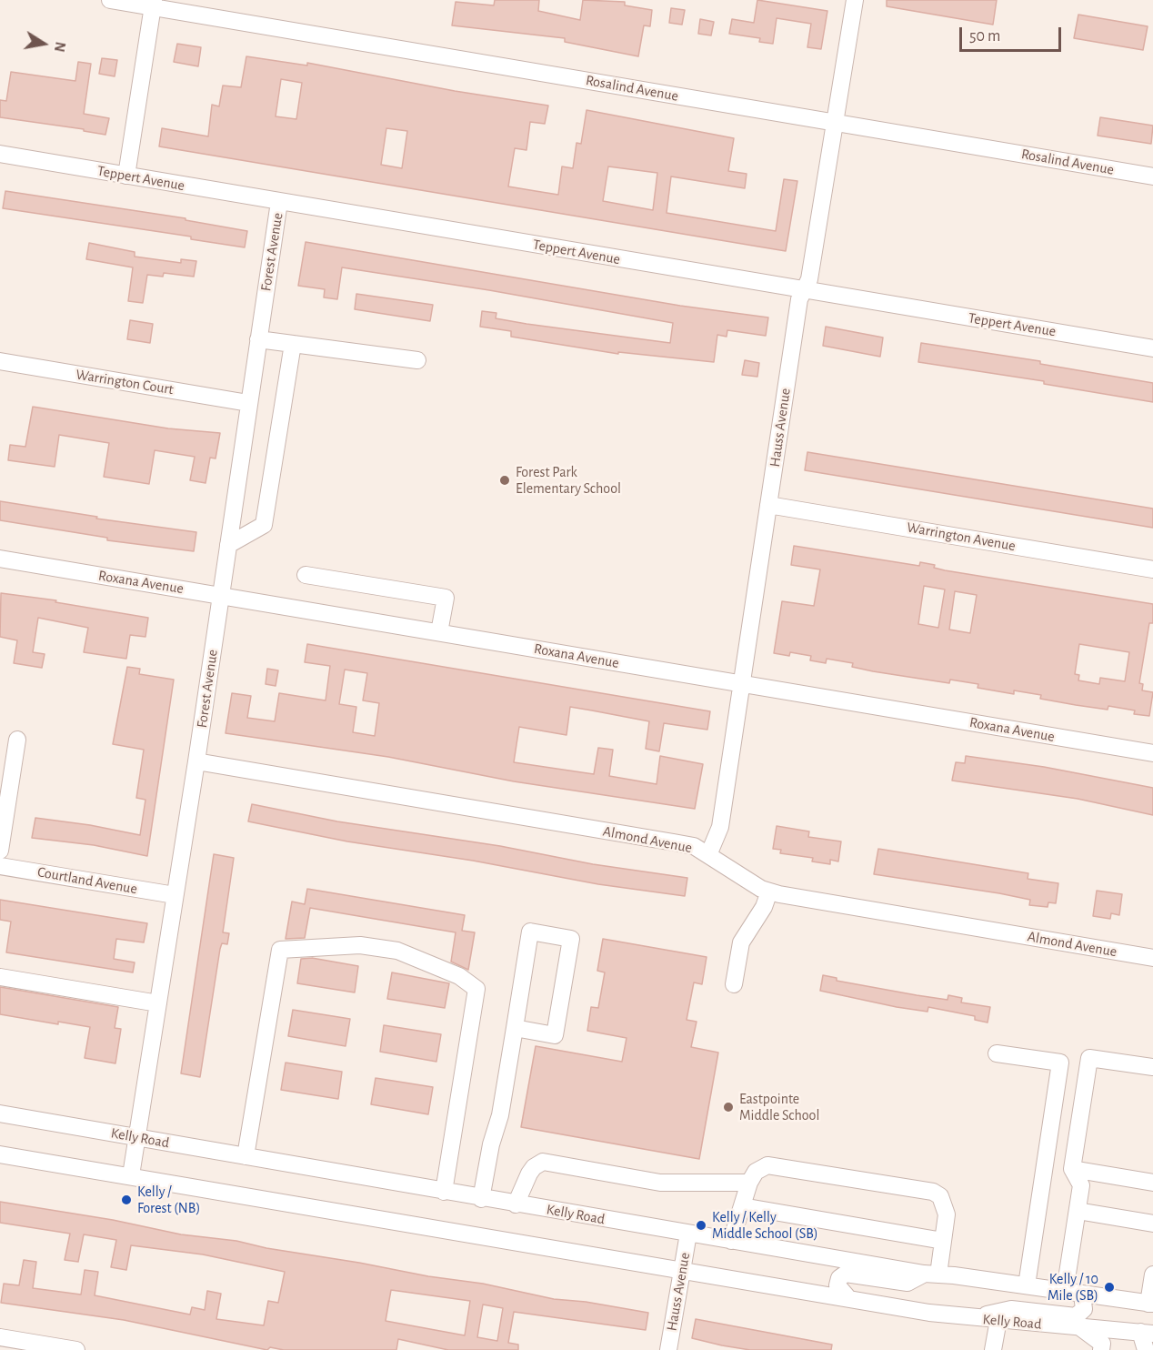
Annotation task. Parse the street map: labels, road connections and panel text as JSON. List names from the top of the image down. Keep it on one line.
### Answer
{"streets":{"street":["Rosalind Avenue","Teppert Avenue","Forest Avenue","Warrington Court","Hauss Avenue","Warrington Avenue","Roxana Avenue","Almond Avenue","Courtland Avenue","Kelly Road"]},"crossings":[["Rosalind Avenue","Hauss Avenue"],["Teppert Avenue","Forest Avenue"],["Teppert Avenue","Hauss Avenue"],["Forest Avenue","Warrington Court"],["Forest Avenue","Roxana Avenue"],["Forest Avenue","Almond Avenue"],["Forest Avenue","Courtland Avenue"],["Forest Avenue","Kelly Road"],["Hauss Avenue","Warrington Avenue"],["Hauss Avenue","Roxana Avenue"],["Hauss Avenue","Almond Avenue"],["Hauss Avenue","Kelly Road"]],"places":["Forest Park Elementary School","Eastpointe Middle School","Kelly / Forest (NB)","Kelly / Kelly Middle School (SB)","Kelly / 10 Mile (SB)"],"scale_bar":"50 m","north":"right"}
